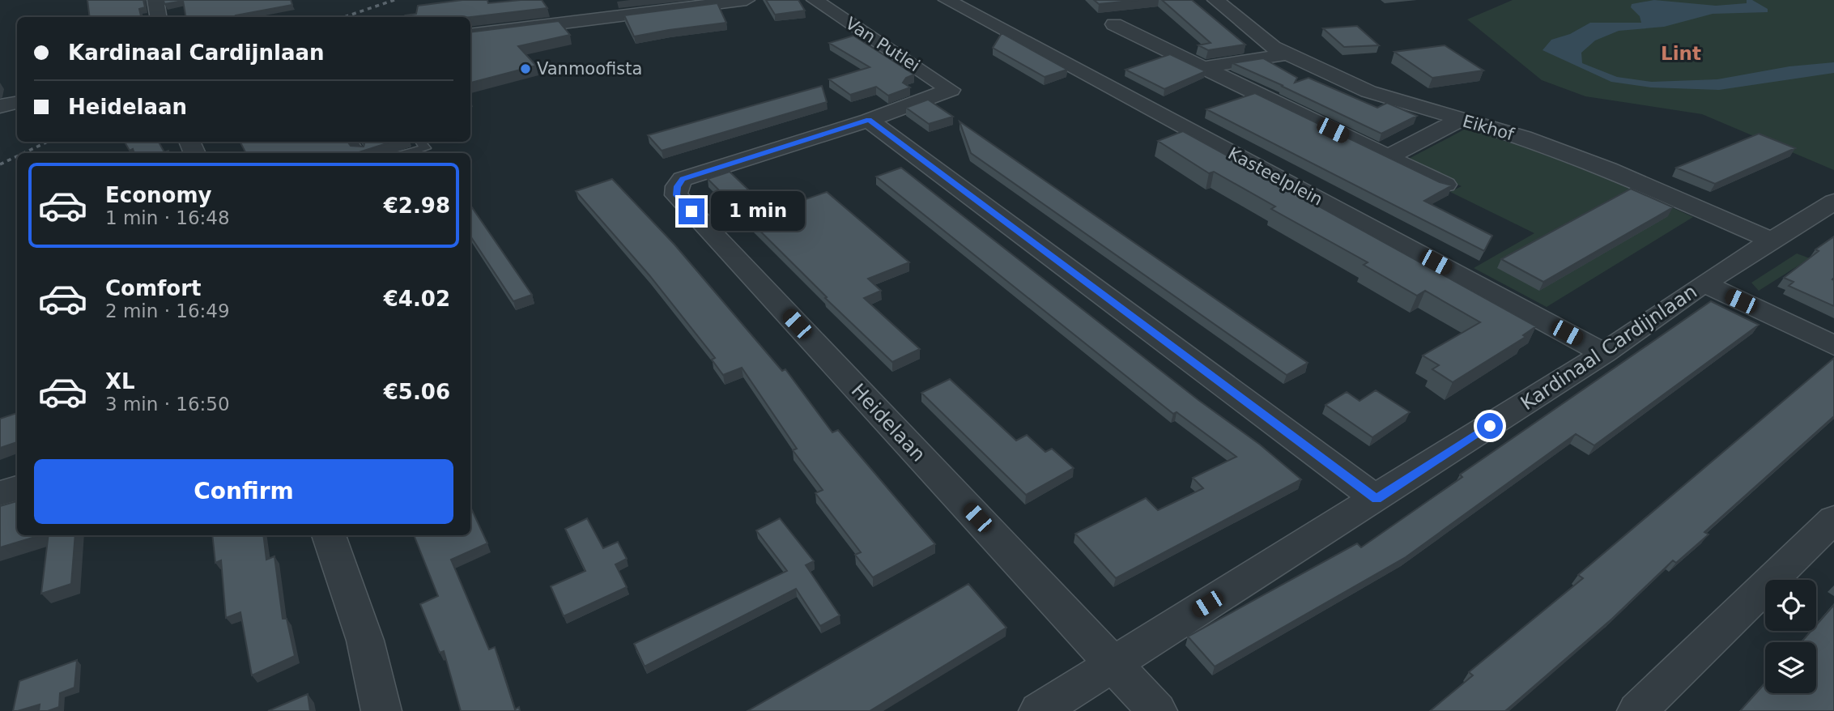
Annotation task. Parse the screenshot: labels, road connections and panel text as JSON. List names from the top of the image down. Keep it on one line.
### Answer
{"streets":{"street":["Van Putlei","Eikhof","Kasteelplein","Kardinaal Cardijnlaan","Heidelaan"]},"crossings":[["Van Putlei","Heidelaan"],["Eikhof","Kardinaal Cardijnlaan"],["Kasteelplein","Kardinaal Cardijnlaan"],["Kardinaal Cardijnlaan","Heidelaan"]],"districts":["Lint"],"places":["Vanmoofista"],"page":{"banner":["Kardinaal Cardijnlaan","Heidelaan"],"list":[{"name":"Economy","note":"1 min · 16:48","value":"€2.98"},{"name":"Comfort","note":"2 min · 16:49","value":"€4.02"},{"name":"XL","note":"3 min · 16:50","value":"€5.06"}],"bubble":"1 min","buttons":"Confirm"}}
